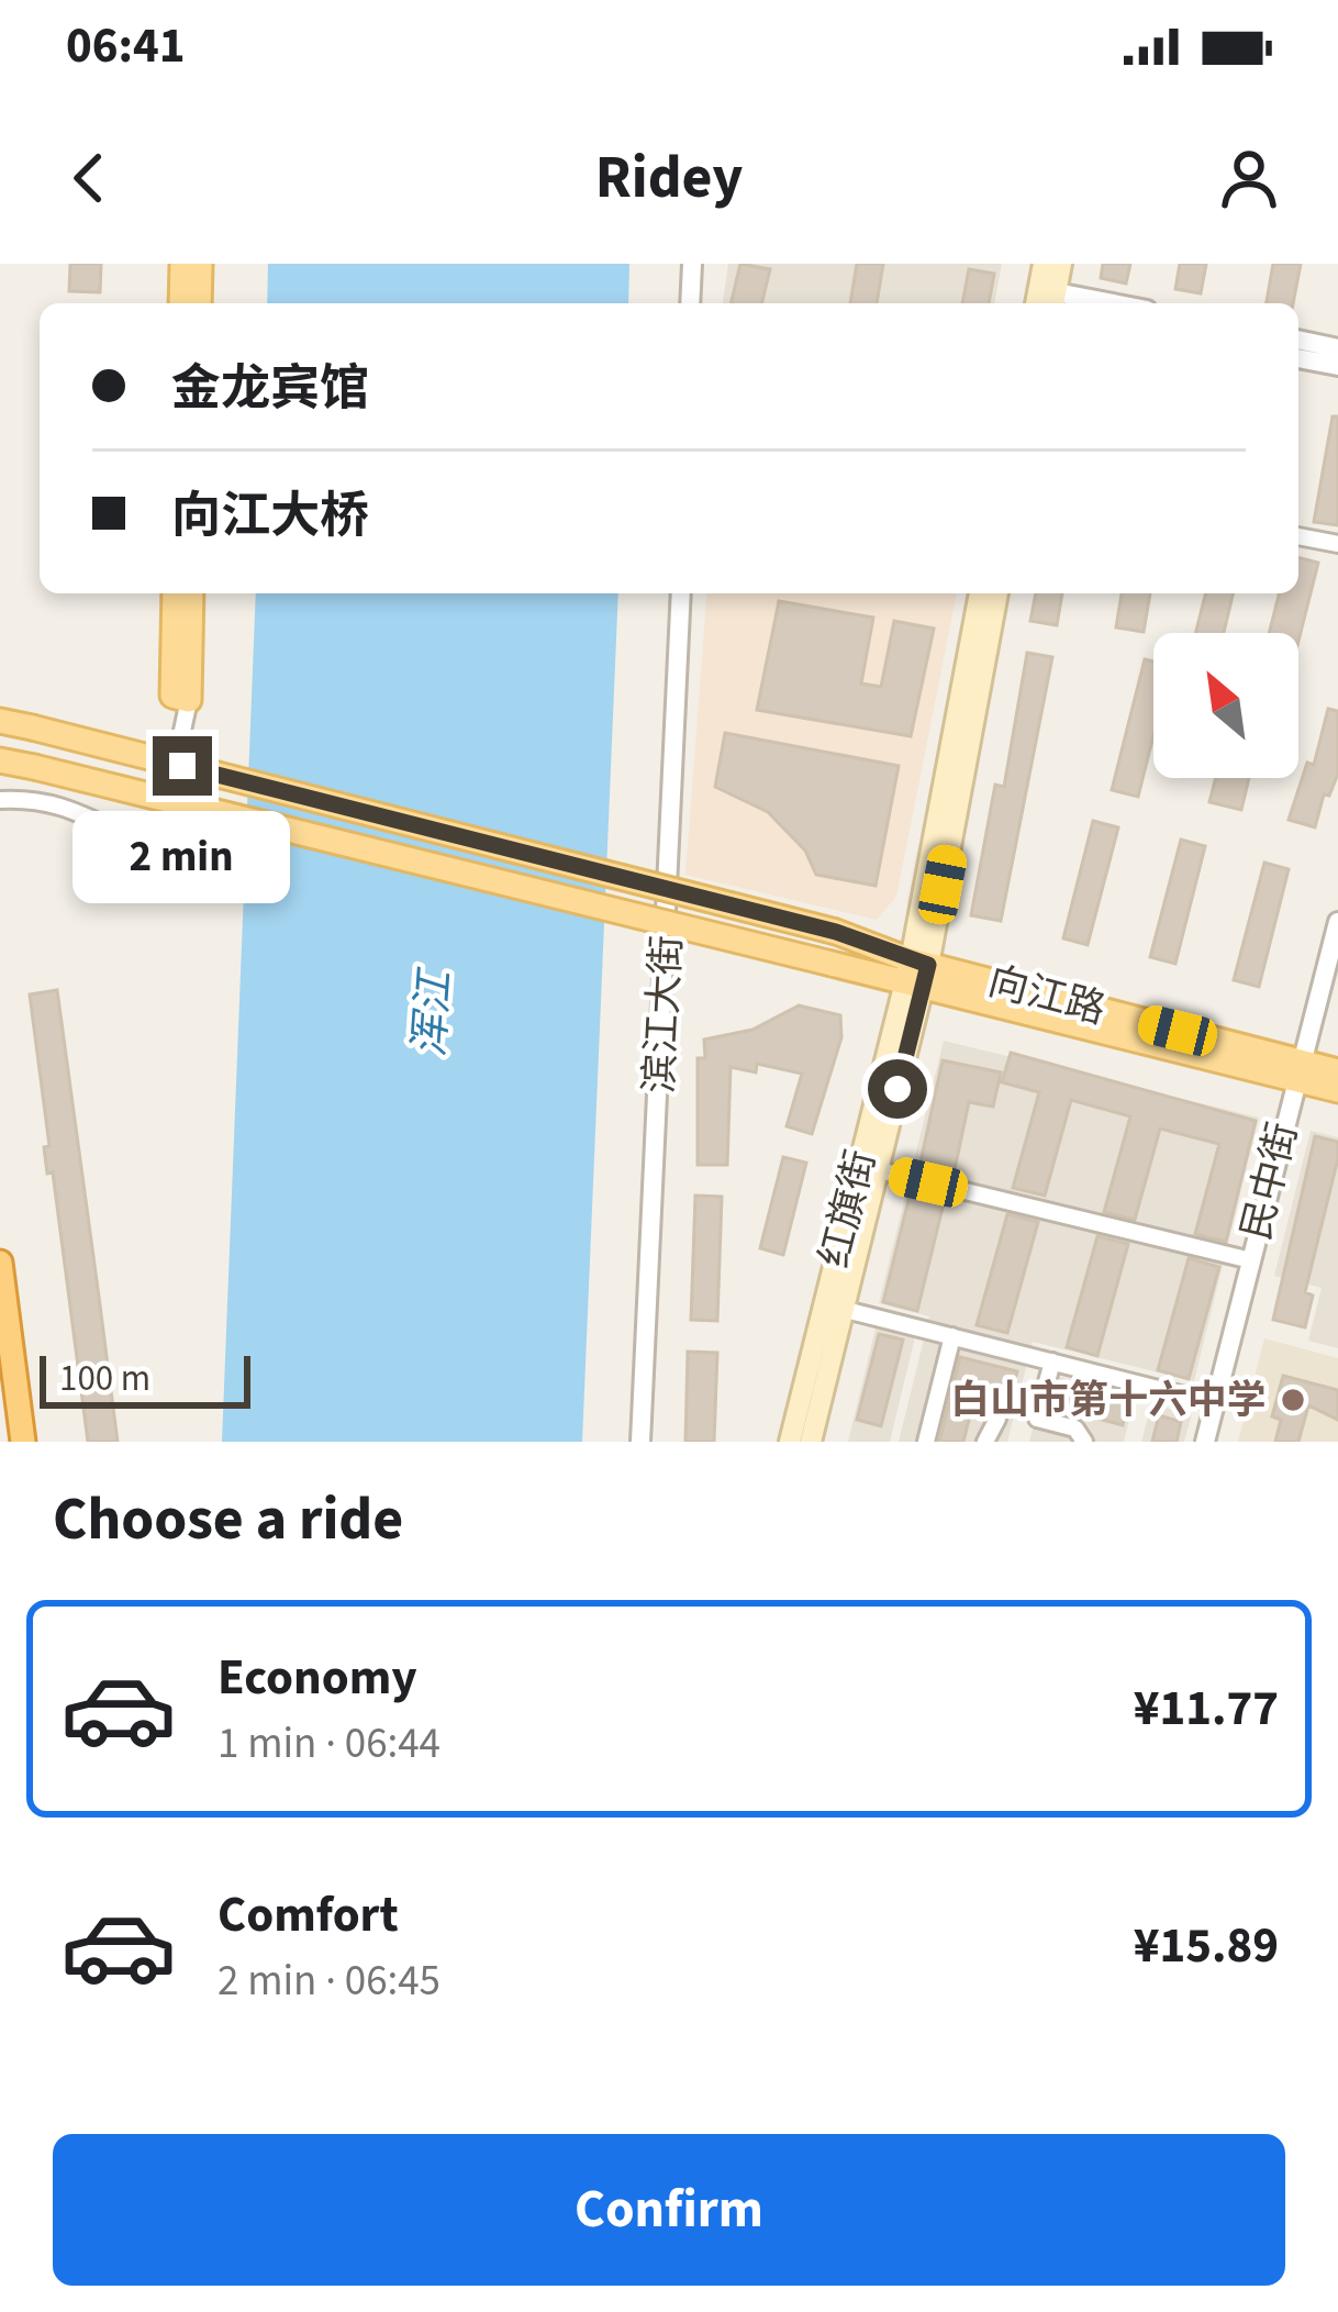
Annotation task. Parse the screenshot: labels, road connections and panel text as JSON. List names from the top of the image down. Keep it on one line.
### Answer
{"streets":{"main road":["向江路","红旗街"],"street":["滨江大街","民中街"]},"crossings":[["向江路","民中街"],["向江路","红旗街"]],"water":["浑江"],"places":["白山市第十六中学"],"scale_bar":"100 m","north":"top left","page":{"status":"06:41","header":"Ridey","banner":["金龙宾馆","向江大桥"],"bubble":"2 min","scale":"100 m","heading":"Choose a ride","list":[{"name":"Economy","note":"1 min · 06:44","value":"¥11.77"},{"name":"Comfort","note":"2 min · 06:45","value":"¥15.89"}],"buttons":"Confirm"}}
